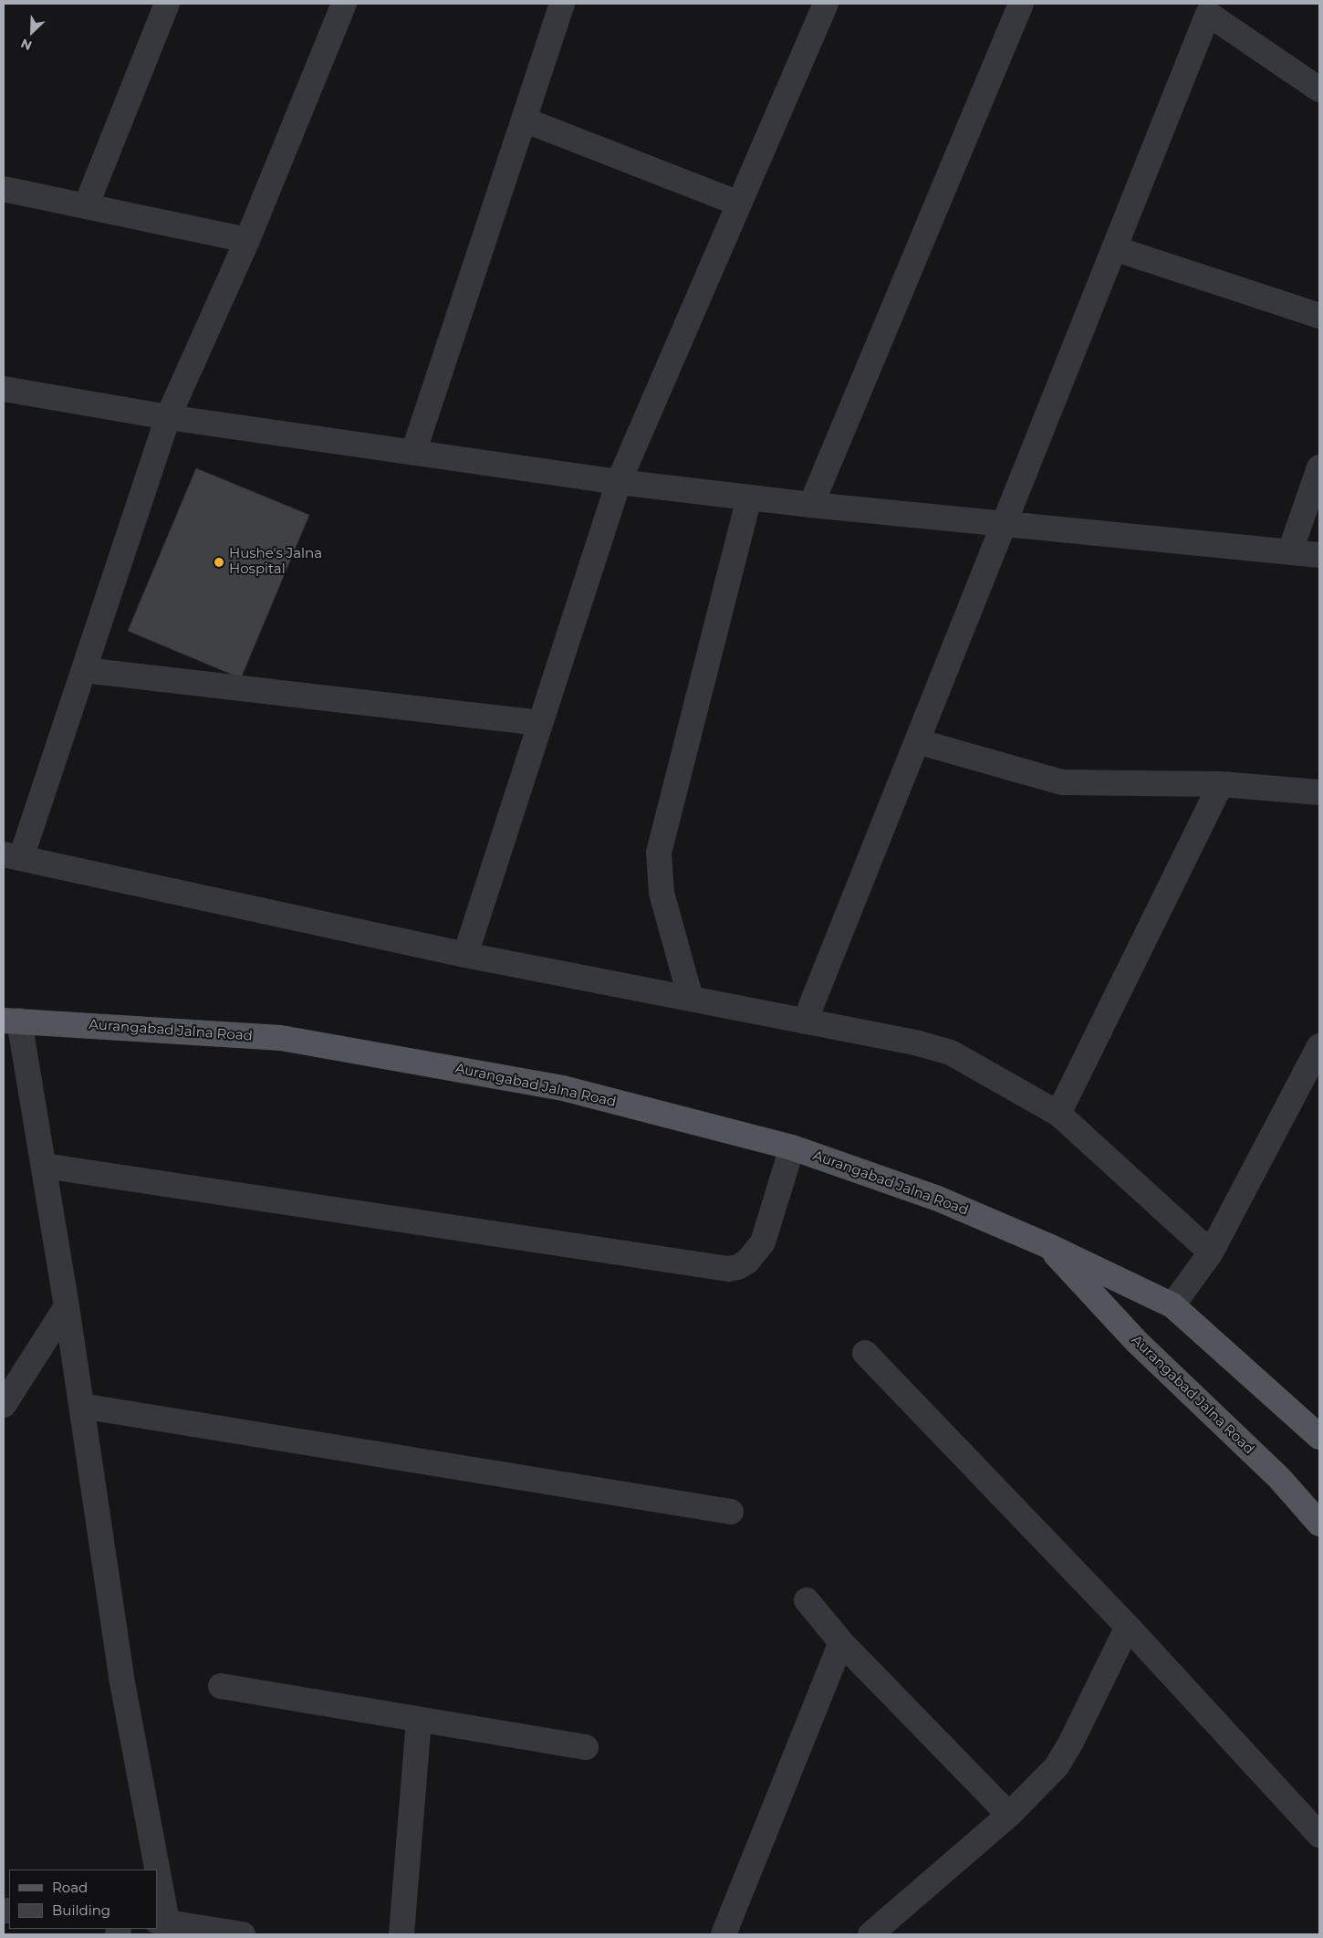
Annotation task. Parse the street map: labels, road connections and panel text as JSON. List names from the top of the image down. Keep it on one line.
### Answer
{"streets":{"main road":["Aurangabad Jalna Road"]},"places":["Hushe's Jalna Hospital"],"legend":["Road","Building"],"north":"bottom left"}
